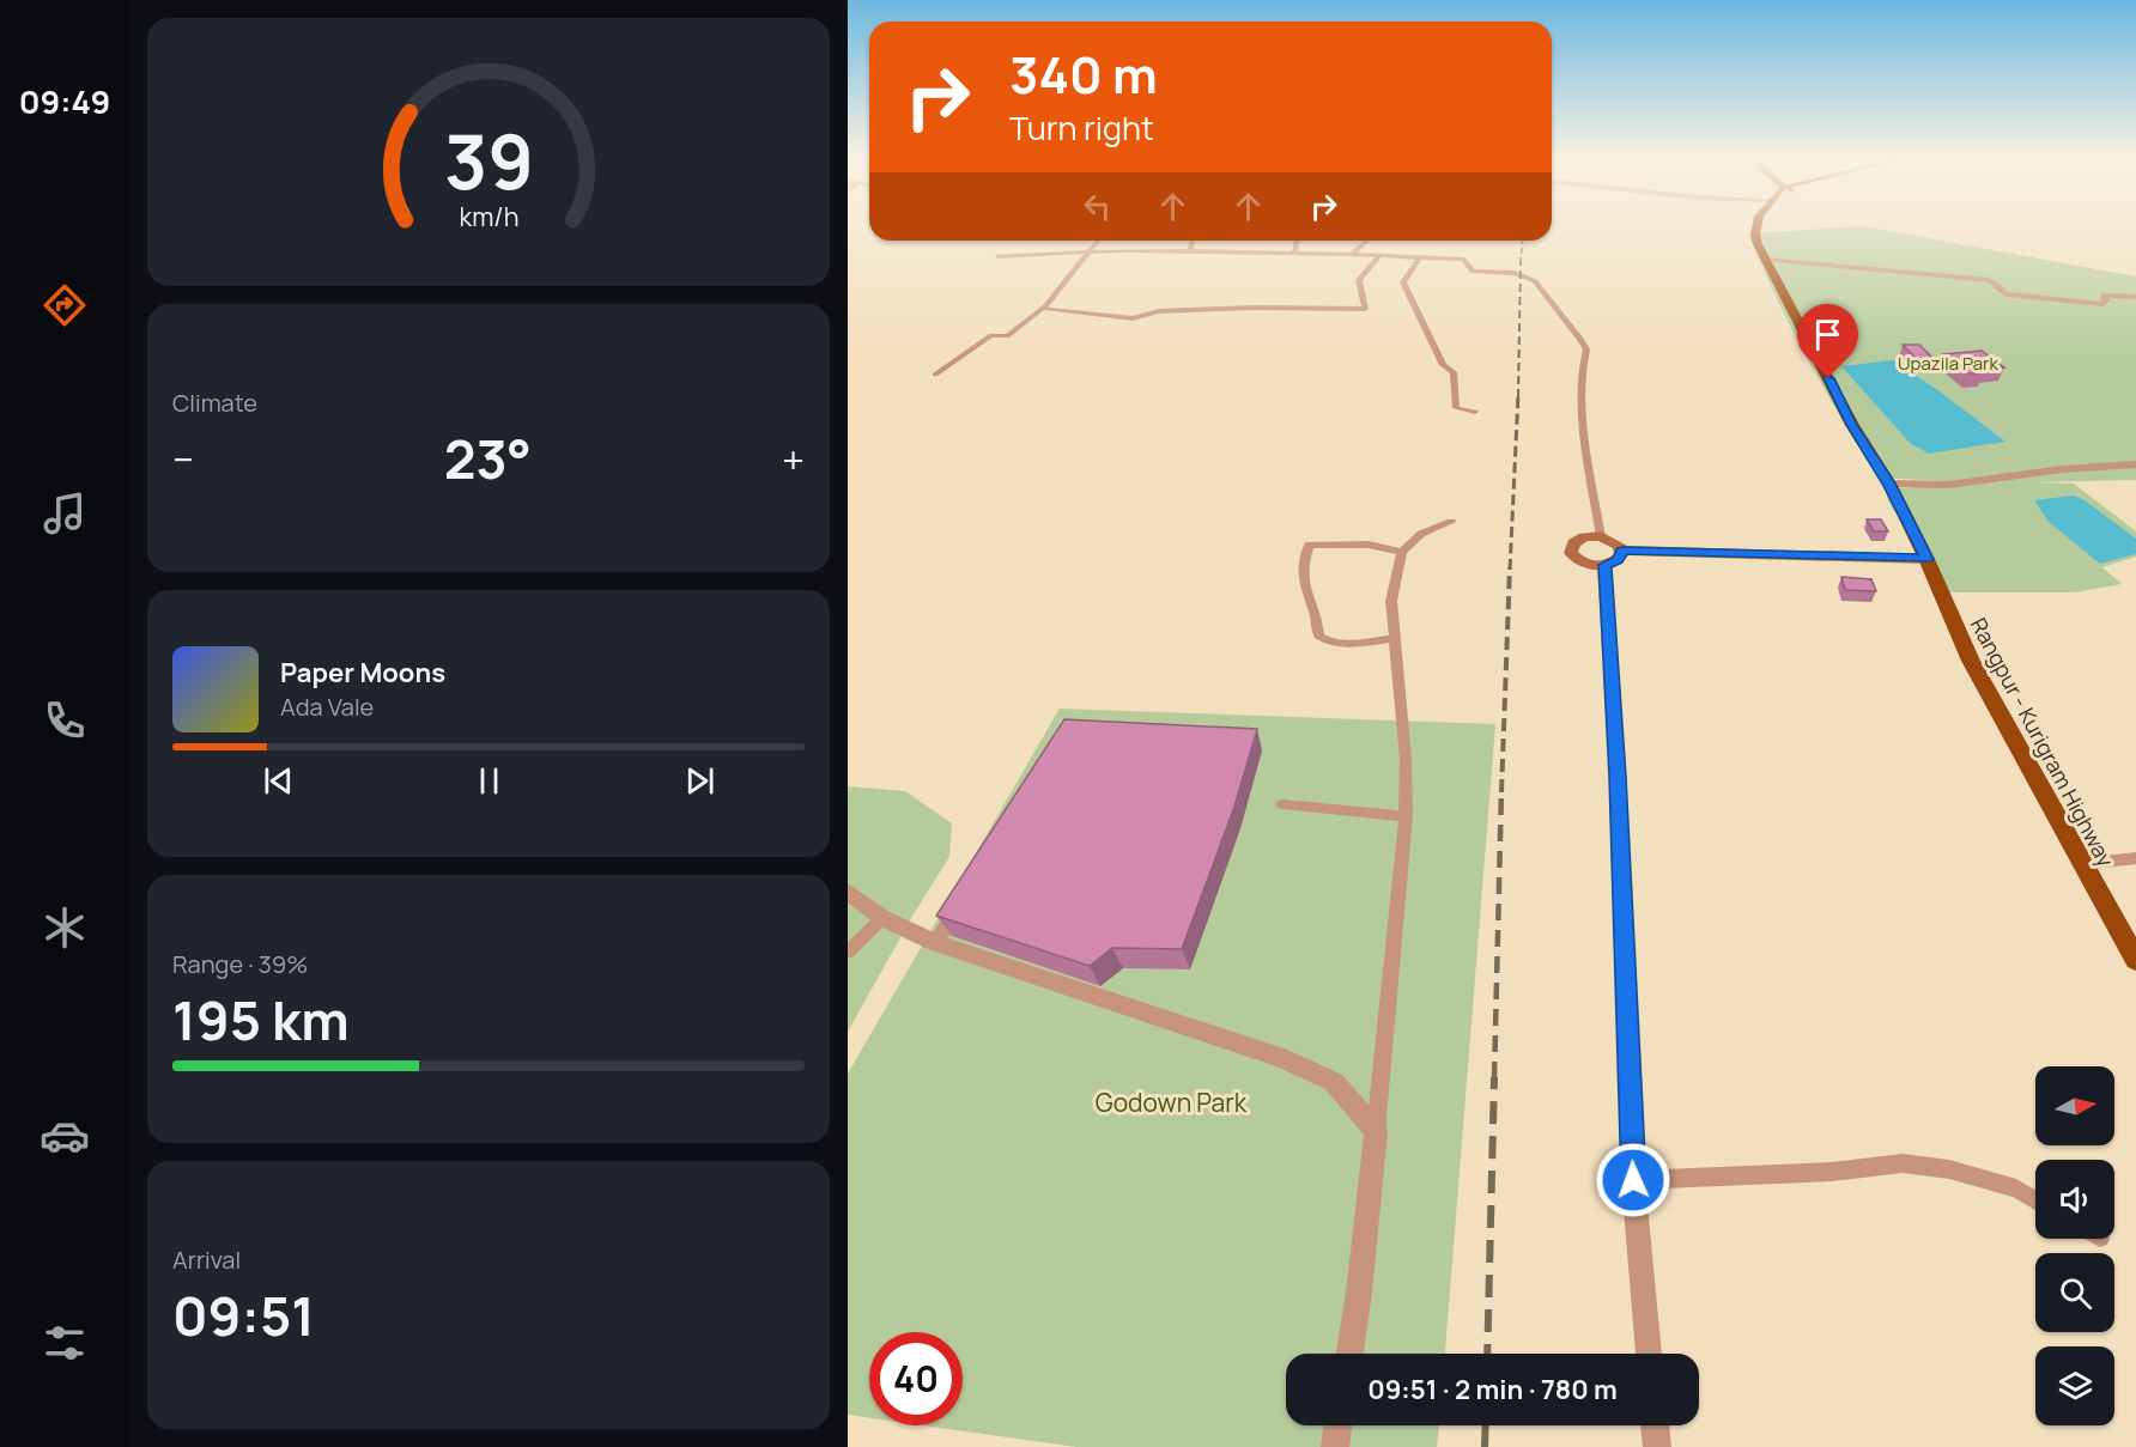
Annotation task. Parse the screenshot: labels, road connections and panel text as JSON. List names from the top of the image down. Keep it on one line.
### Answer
{"streets":{"highway":["Rangpur - Kurigram Highway"]},"parks":["Upazila Park","Godown Park"],"north":"right","page":{"tabs":"09:49","turn":["340 m","Turn right"],"tile":["Climate",["Range · 39%","195 km"],["Arrival","09:51"]],"heat":["−","23°","+"],"song":["Paper Moons","Ada Vale"],"limit":"40","trip":"09:51 · 2 min · 780 m","gauge":["39","km/h"]}}
